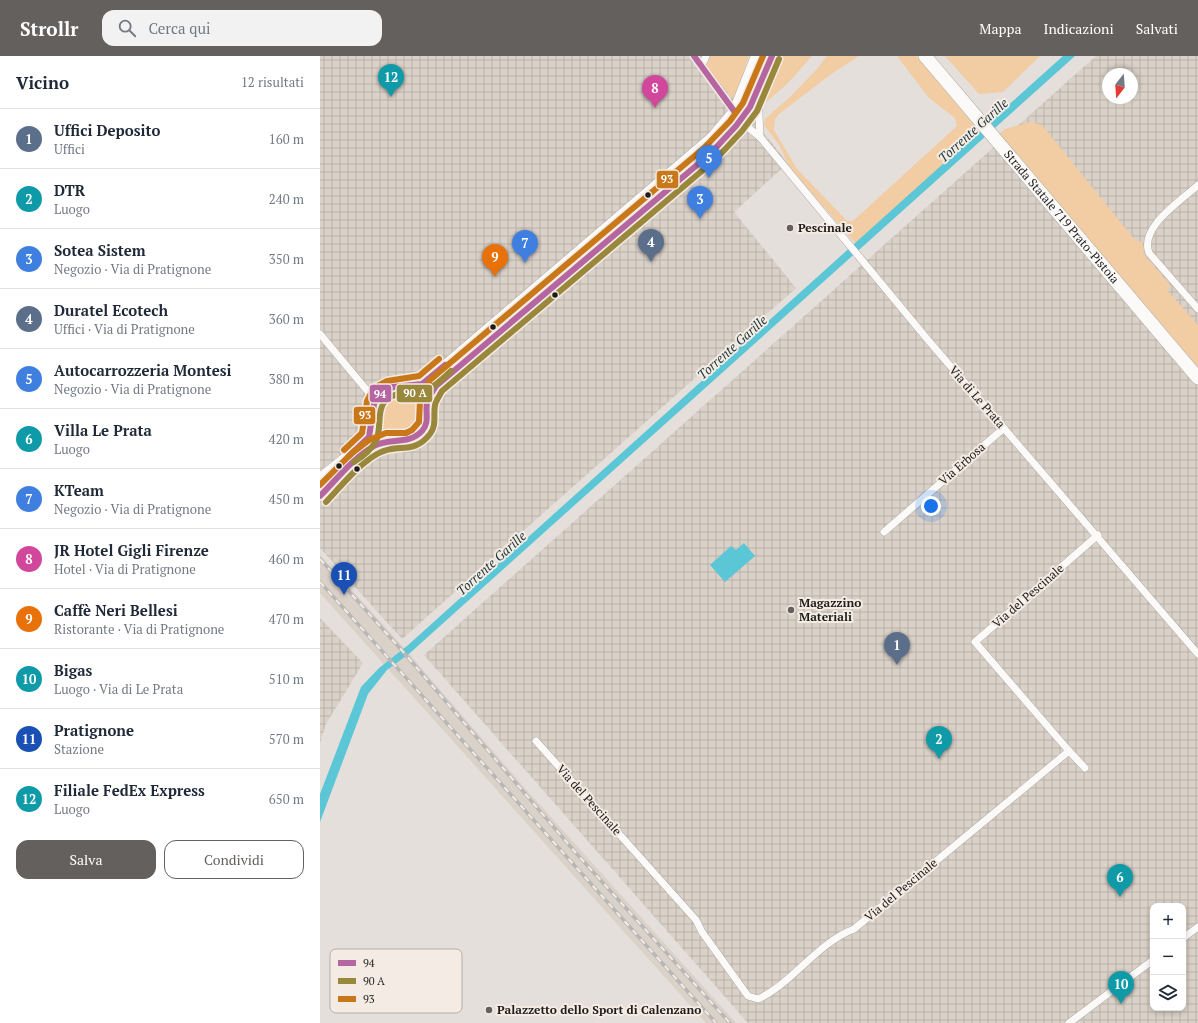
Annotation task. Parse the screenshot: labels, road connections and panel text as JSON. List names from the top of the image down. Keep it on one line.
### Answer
{"streets":{"highway":["Strada Statale 719 Prato-Pistoia"],"street":["Via di Le Prata","Via Erbosa","Via del Pescinale"]},"crossings":[["Via di Le Prata","Via Erbosa"],["Via di Le Prata","Via del Pescinale"]],"water":["Torrente Garille"],"places":["Pescinale","Magazzino Materiali","Palazzetto dello Sport di Calenzano"],"lines":["transit line 94","transit line 93"],"legend":["94","90 A","93"],"north":"bottom","page":{"header":"Strollr","search":"Cerca qui","nav":["Mappa","Indicazioni","Salvati"],"heading":["Vicino","12 risultati"],"pins":["12","8","5","3","4","7","9","11","1","2","6","10"],"list":[{"mark":"1","name":"Uffici Deposito","note":"Uffici","value":"160 m"},{"mark":"2","name":"DTR","note":"Luogo","value":"240 m"},{"mark":"3","name":"Sotea Sistem","note":"Negozio · Via di Pratignone","value":"350 m"},{"mark":"4","name":"Duratel Ecotech","note":"Uffici · Via di Pratignone","value":"360 m"},{"mark":"5","name":"Autocarrozzeria Montesi","note":"Negozio · Via di Pratignone","value":"380 m"},{"mark":"6","name":"Villa Le Prata","note":"Luogo","value":"420 m"},{"mark":"7","name":"KTeam","note":"Negozio · Via di Pratignone","value":"450 m"},{"mark":"8","name":"JR Hotel Gigli Firenze","note":"Hotel · Via di Pratignone","value":"460 m"},{"mark":"9","name":"Caffè Neri Bellesi","note":"Ristorante · Via di Pratignone","value":"470 m"},{"mark":"10","name":"Bigas","note":"Luogo · Via di Le Prata","value":"510 m"},{"mark":"11","name":"Pratignone","note":"Stazione","value":"570 m"},{"mark":"12","name":"Filiale FedEx Express","note":"Luogo","value":"650 m"}],"buttons":["Salva","Condividi"],"map_buttons":["+","−"]}}
